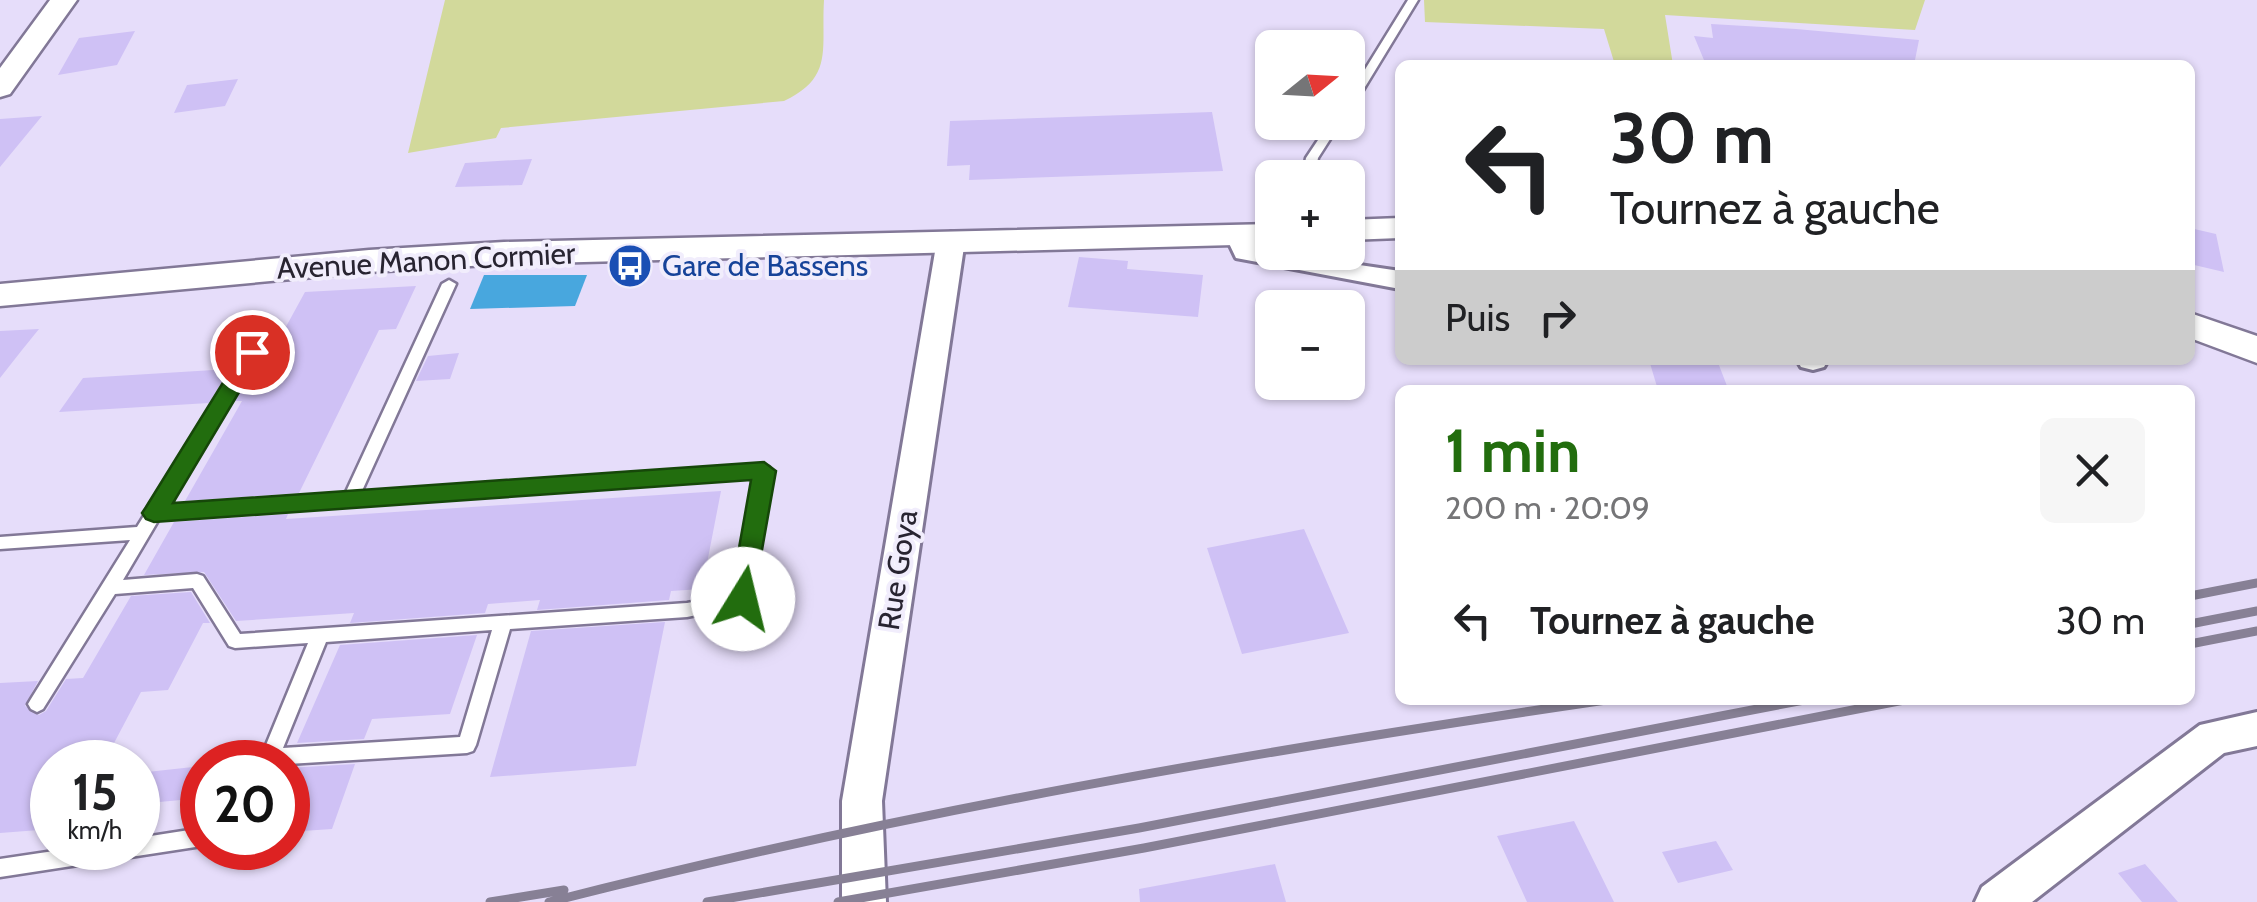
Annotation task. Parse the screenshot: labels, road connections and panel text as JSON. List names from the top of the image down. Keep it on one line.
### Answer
{"streets":{"street":["Avenue Manon Cormier","Rue Goya"]},"crossings":[["Avenue Manon Cormier","Rue Goya"]],"places":{"bus stop":["Gare de Bassens"]},"north":"right","page":{"map_buttons":["+","−"],"turn":["30 m","Tournez à gauche"],"then":"Puis","heading":["1 min","200 m · 20:09"],"list":[{"name":"Tournez à gauche","value":"30 m"}],"speed":"15 km/h","limit":"20"}}
